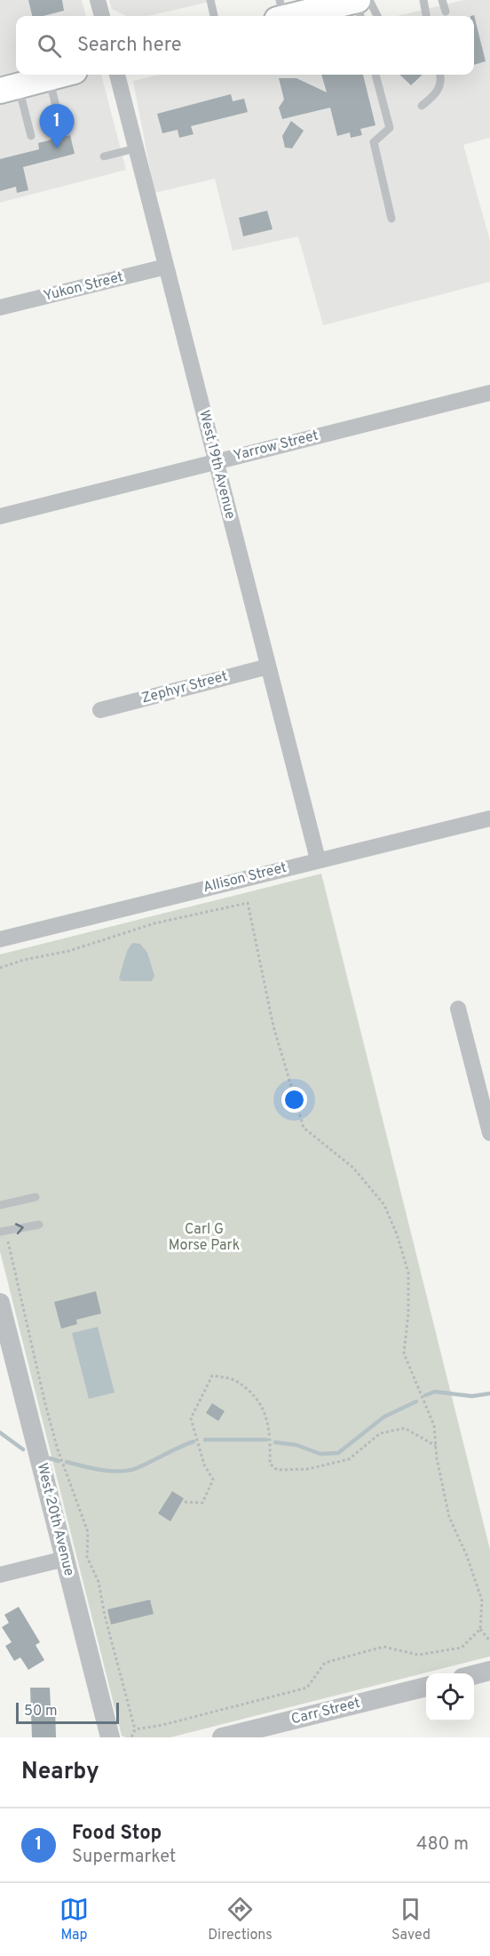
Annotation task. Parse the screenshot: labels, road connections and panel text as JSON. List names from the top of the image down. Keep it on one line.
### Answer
{"streets":{"street":["Yukon Street","Yarrow Street","West 19th Avenue","Zephyr Street","Allison Street","West 20th Avenue","Carr Street"]},"crossings":[["Yukon Street","West 19th Avenue"],["Yarrow Street","West 19th Avenue"],["West 19th Avenue","Zephyr Street"],["West 19th Avenue","Allison Street"]],"parks":["Carl G Morse Park"],"scale_bar":"50 m","page":{"search":"Search here","pins":"1","scale":"50 m","heading":"Nearby","list":[{"mark":"1","name":"Food Stop","note":"Supermarket","value":"480 m"}],"nav":["Map","Directions","Saved"]}}
